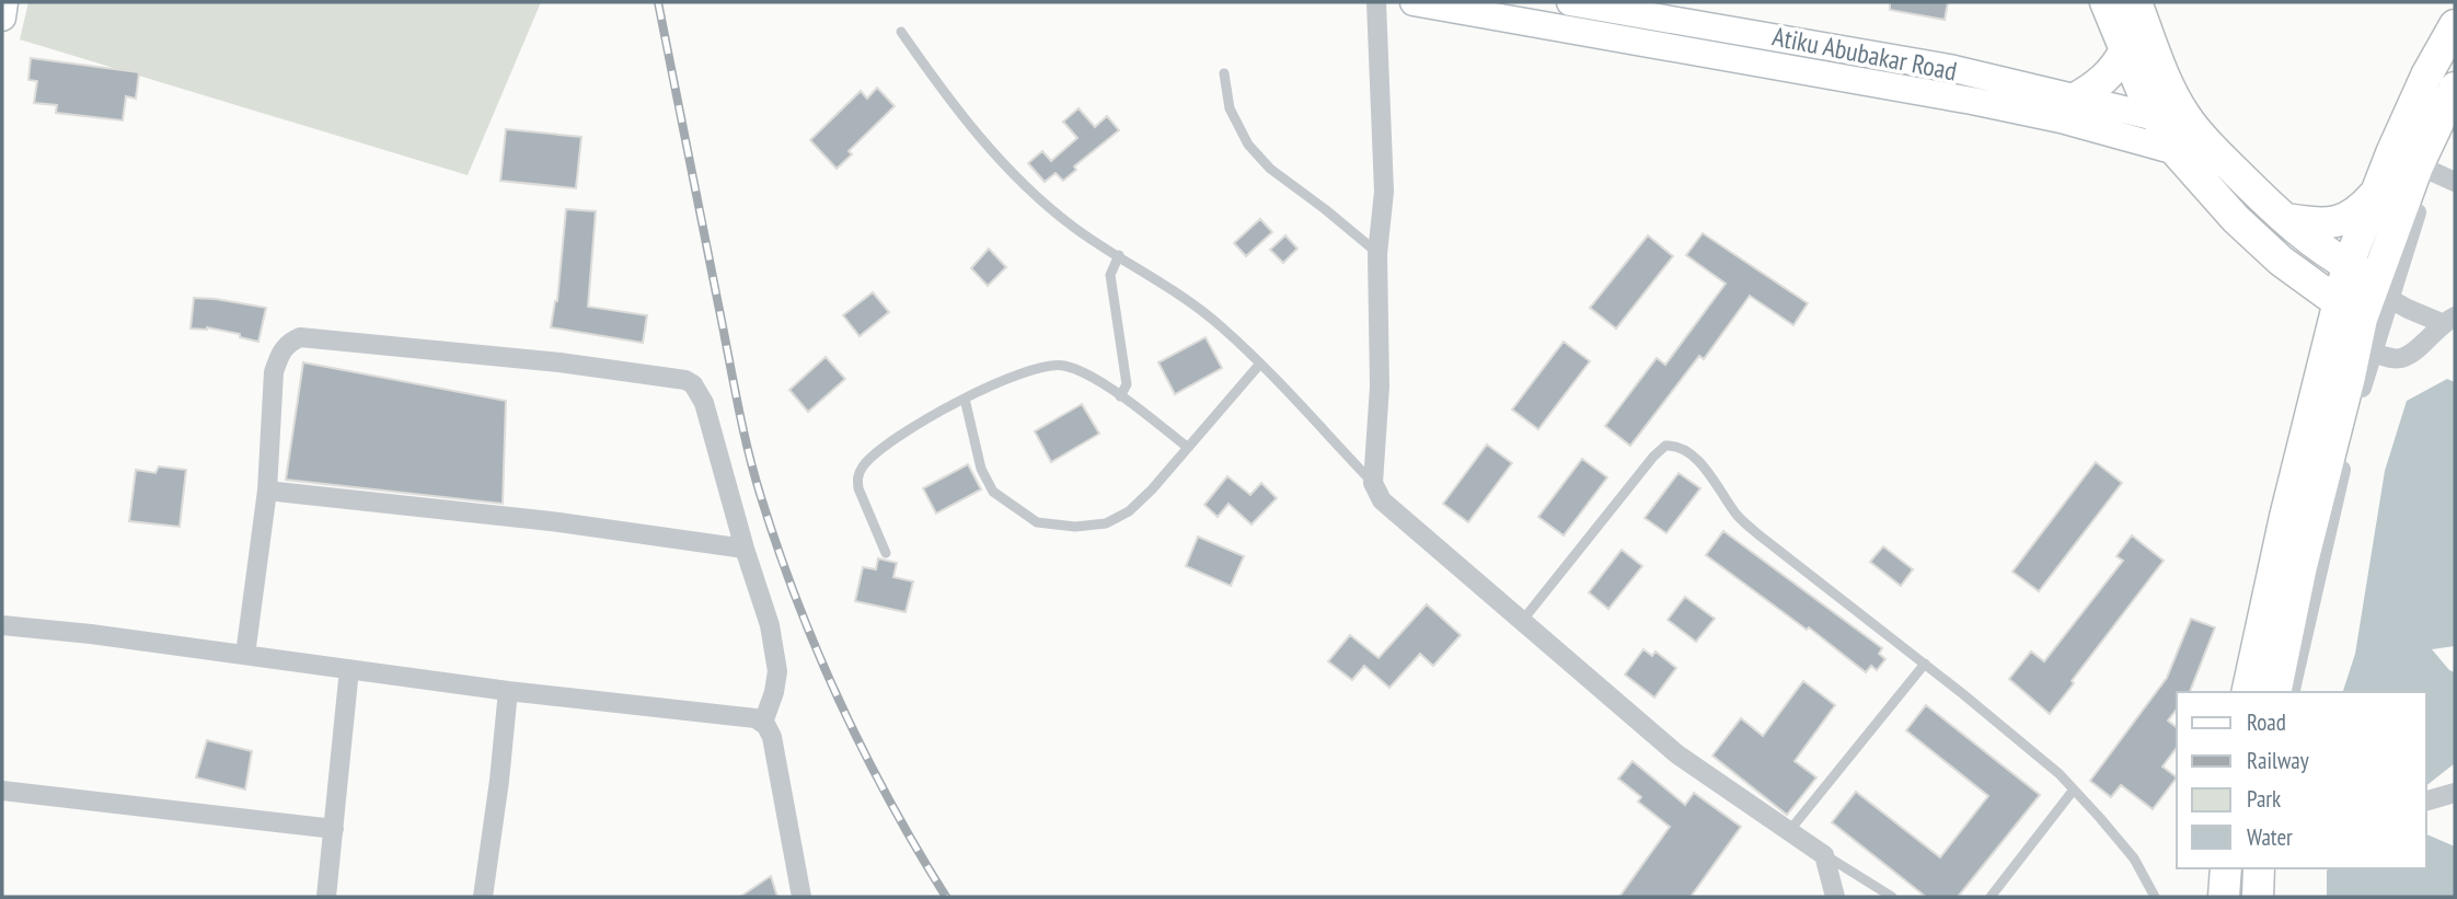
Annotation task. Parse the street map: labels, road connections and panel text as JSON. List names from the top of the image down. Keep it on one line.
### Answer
{"streets":{"street":["Atiku Abubakar Road"]},"legend":["Road","Railway","Park","Water"]}
